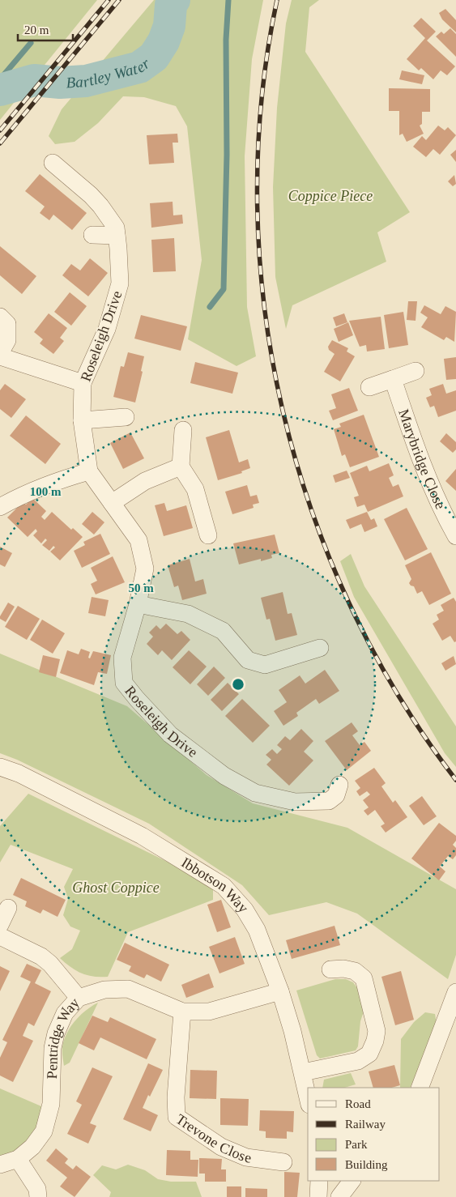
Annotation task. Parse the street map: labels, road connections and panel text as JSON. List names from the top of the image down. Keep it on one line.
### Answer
{"streets":{"street":["Roseleigh Drive","Marybridge Close","Ibbotson Way","Pentridge Way","Trevone Close"]},"crossings":[["Ibbotson Way","Pentridge Way"],["Pentridge Way","Trevone Close"]],"water":["Bartley Water"],"parks":["Coppice Piece","Ghost Coppice"],"legend":["Road","Railway","Park","Building"],"scale_bar":"20 m","rings":["100 m","50 m"]}
